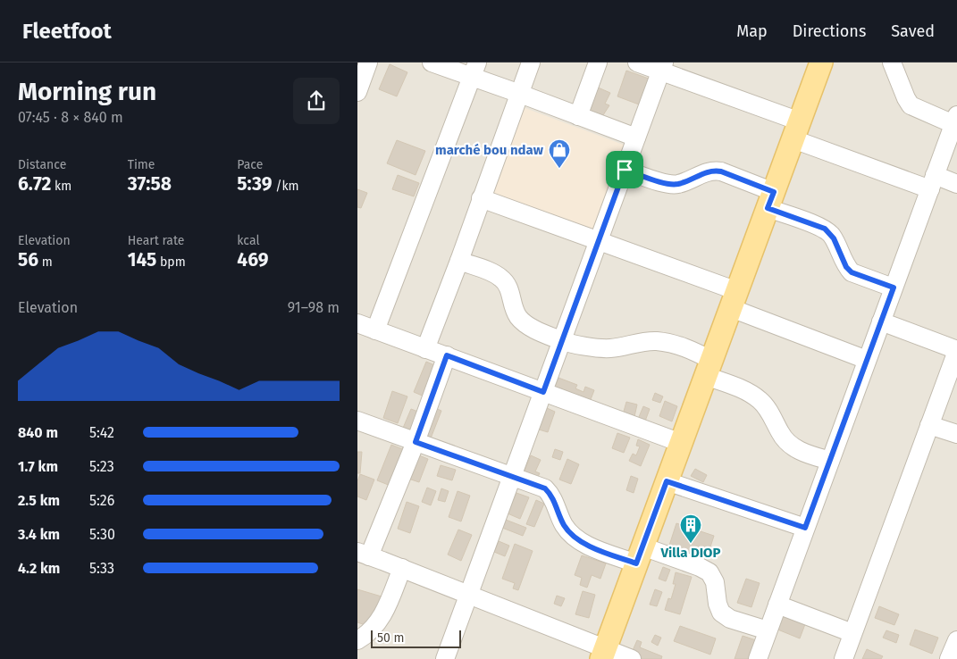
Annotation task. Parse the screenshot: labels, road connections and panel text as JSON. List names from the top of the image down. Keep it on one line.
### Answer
{"places":{"shop":["marché bou ndaw"],"building":["Villa DIOP"]},"scale_bar":"50 m","page":{"header":"Fleetfoot","nav":["Map","Directions","Saved"],"heading":["Morning run","07:45 · 8 × 840 m"],"stats":[["Distance","6.72 km"],["Time","37:58"],["Pace","5:39 /km"],["Elevation","56 m"],["Heart rate","145 bpm"],["kcal","469"]],"chart":["Elevation","91–98 m"],"list":[{"name":"840 m","note":"5:42"},{"name":"1.7 km","note":"5:23"},{"name":"2.5 km","note":"5:26"},{"name":"3.4 km","note":"5:30"},{"name":"4.2 km","note":"5:33"}],"scale":"50 m"}}
